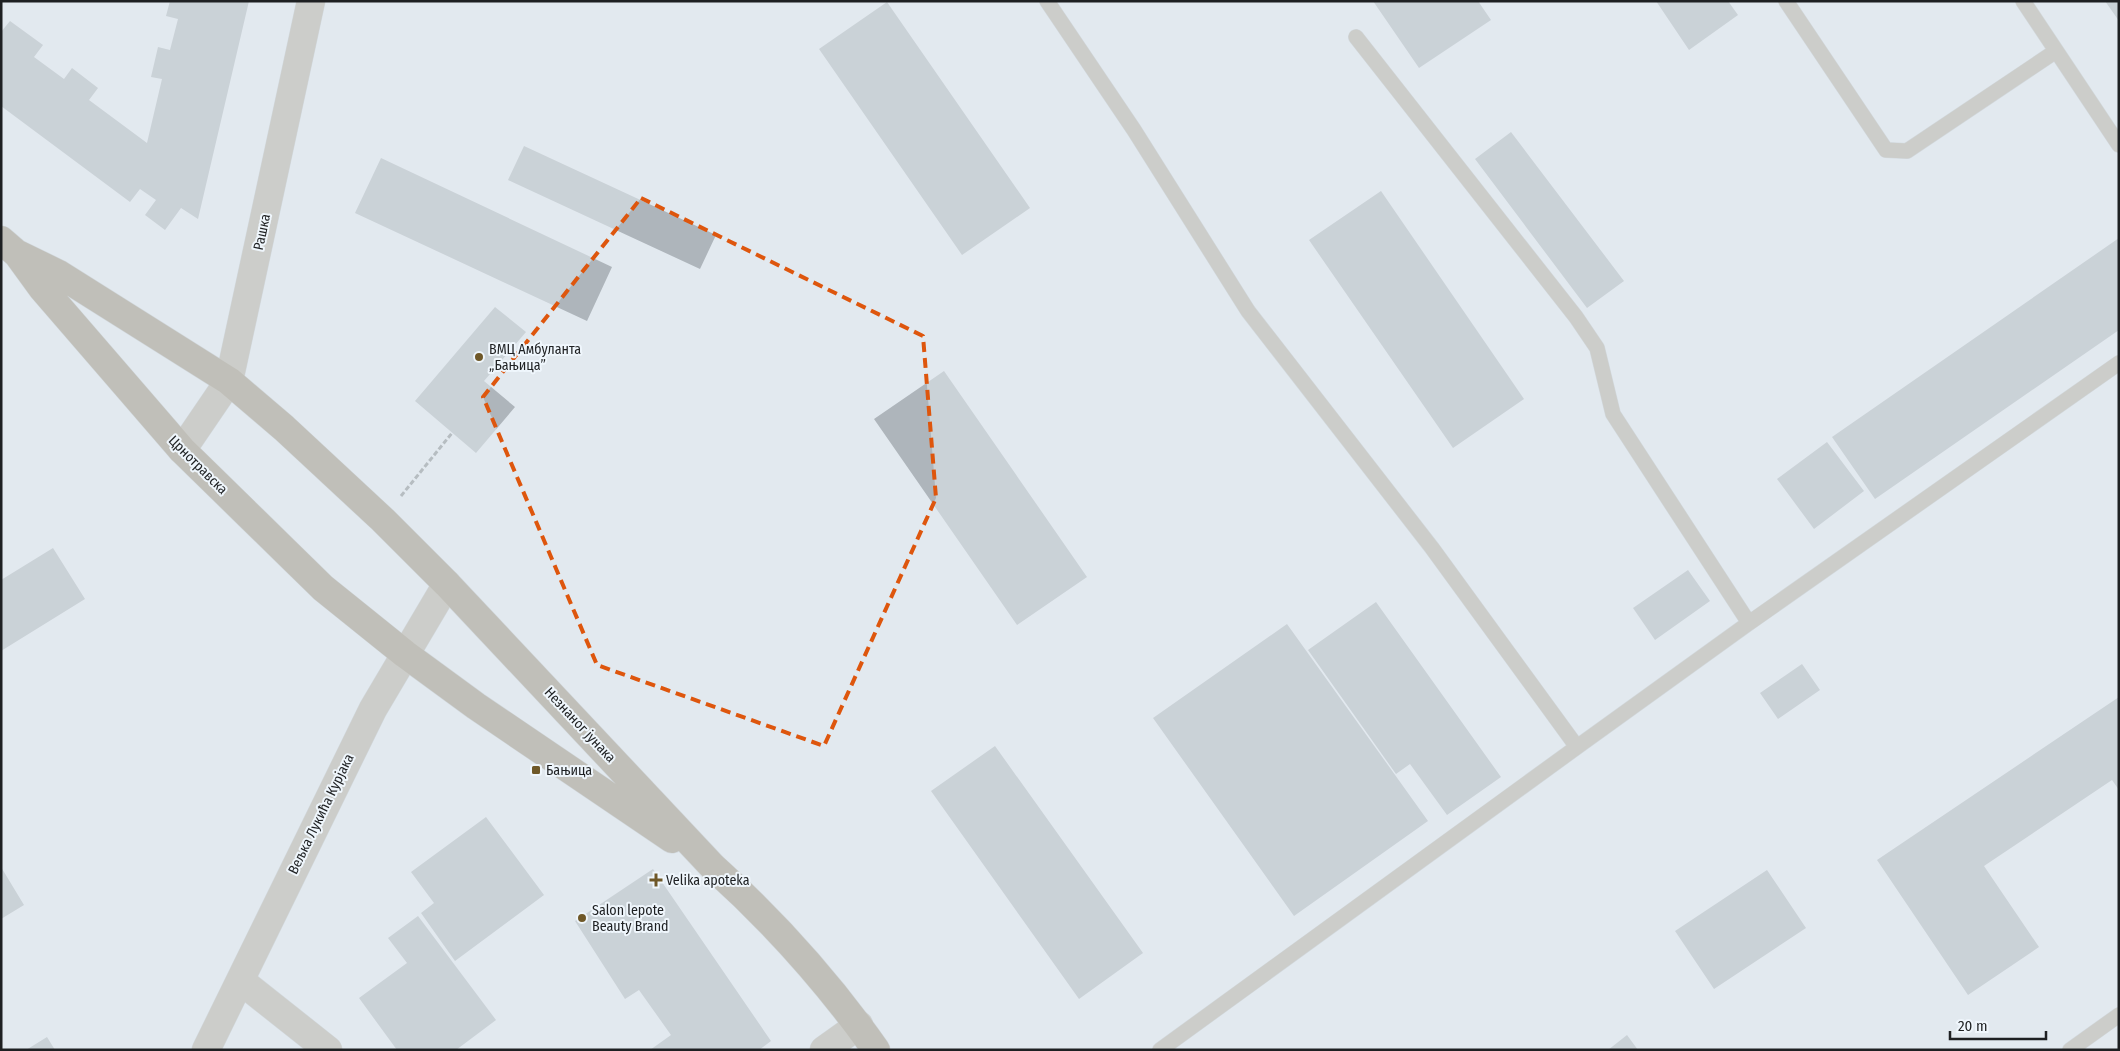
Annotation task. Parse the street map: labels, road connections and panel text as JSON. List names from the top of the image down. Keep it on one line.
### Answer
{"streets":{"main road":["Црнотравска","Незнаног јунака"],"street":["Рашка","Вељка Лукића Курјака"]},"crossings":[["Рашка","Црнотравска"],["Црнотравска","Незнаног јунака"],["Црнотравска","Вељка Лукића Курјака"],["Незнаног јунака","Вељка Лукића Курјака"]],"places":{"other":["ВМЦ Амбуланта „Бањица”","Salon lepote Beauty Brand"],"transit":["Бањица"],"health":["Velika apoteka"]},"scale_bar":"20 m"}
